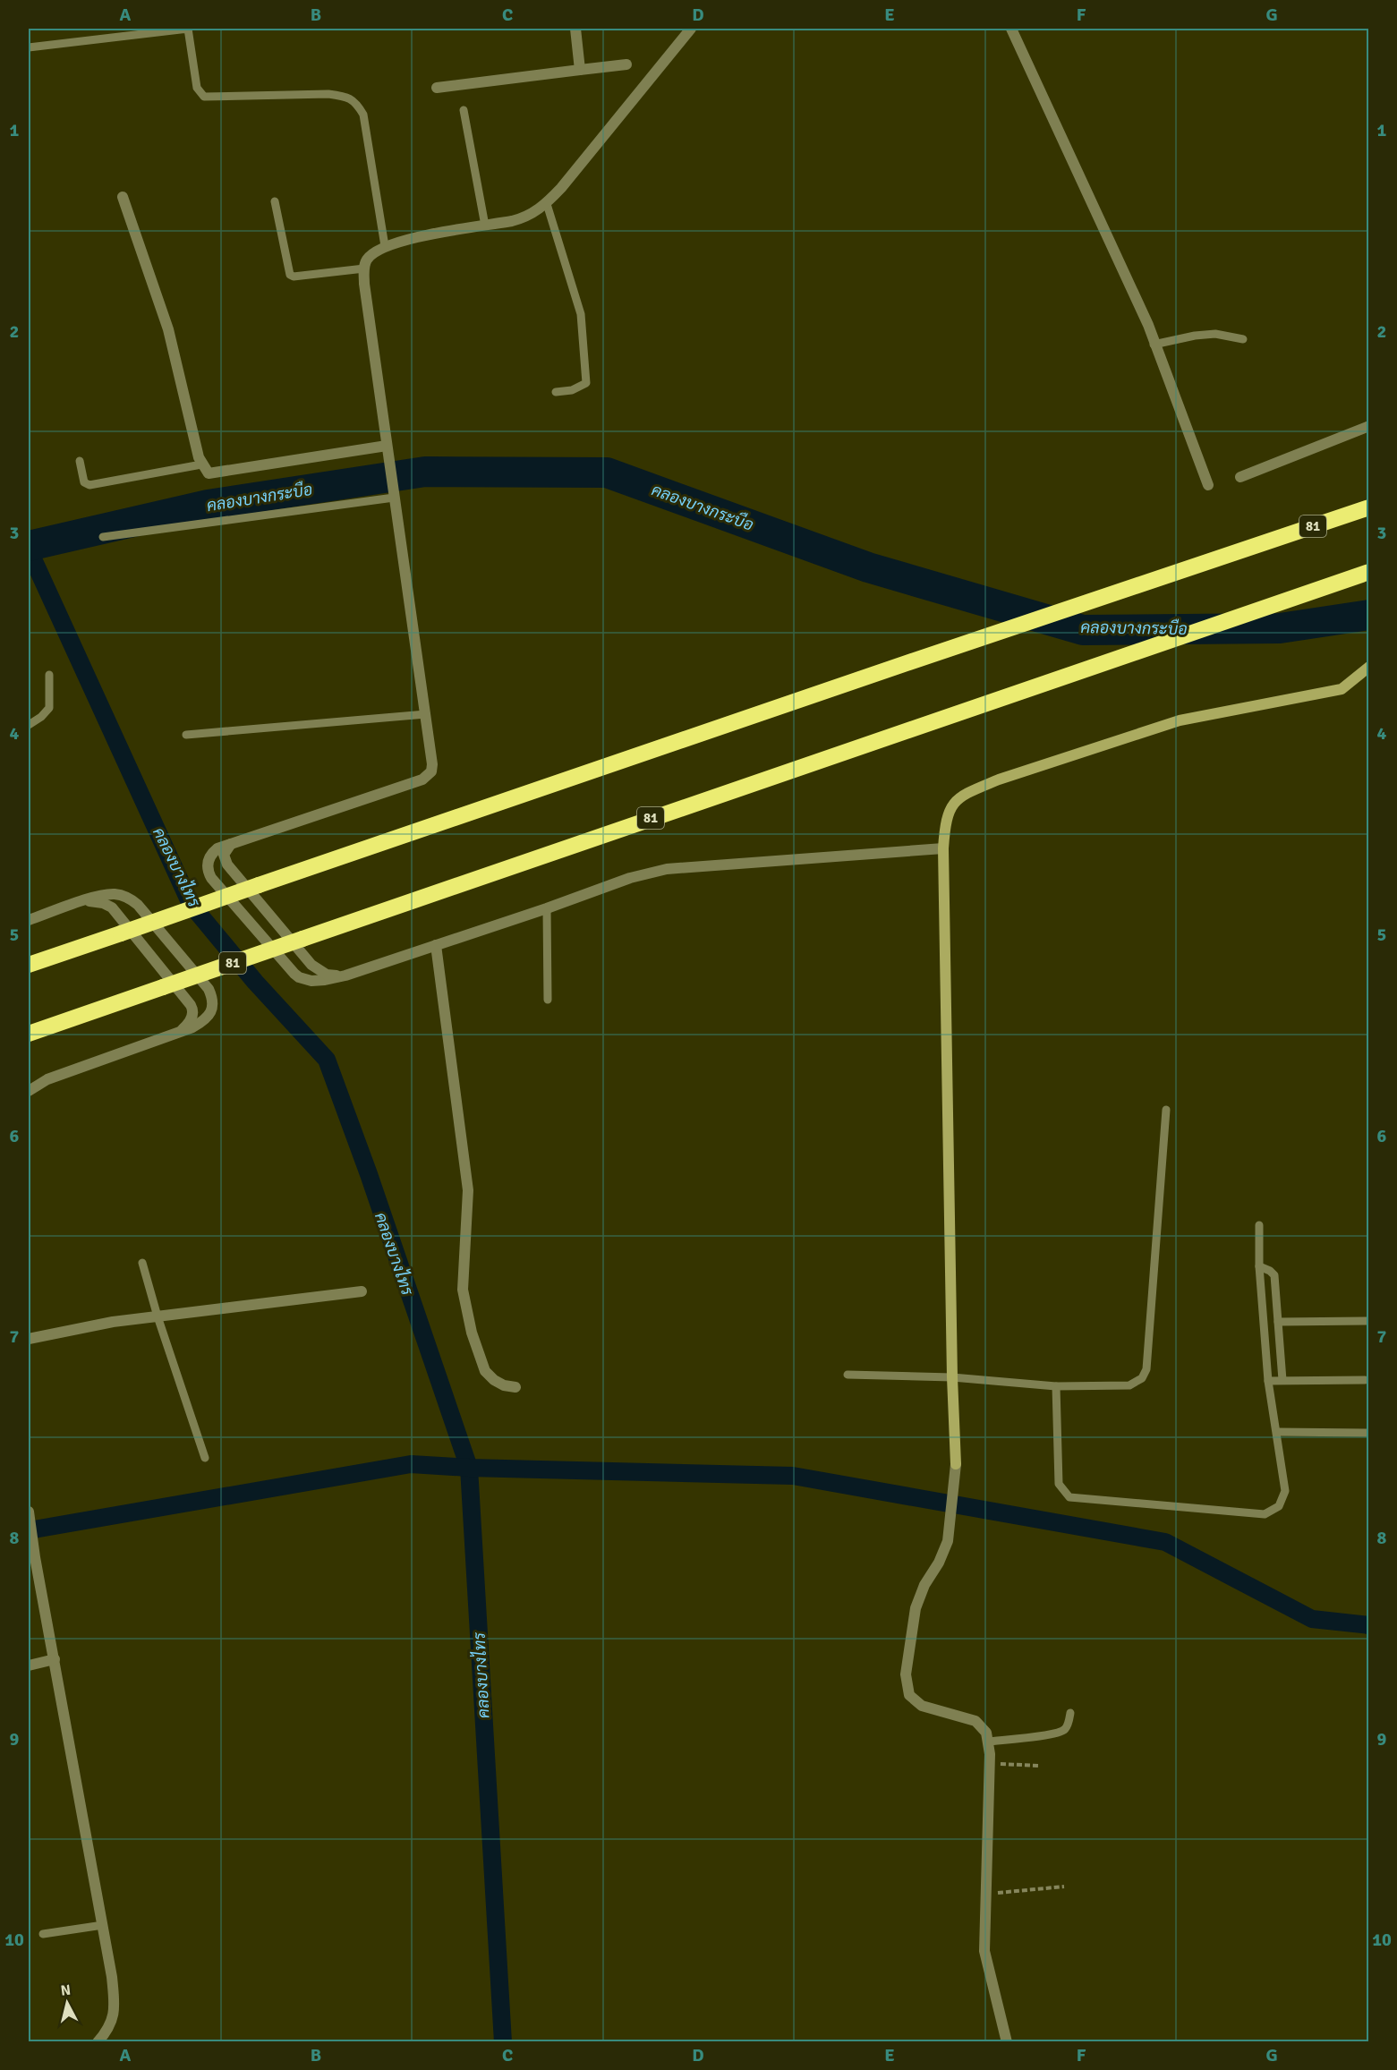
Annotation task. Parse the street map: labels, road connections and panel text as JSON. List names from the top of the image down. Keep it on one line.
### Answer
{"streets":{"highway":["81"]},"water":["คลองบางกระบือ","คลองบางไทร"],"north":"top","grid":{"columns":["A","B","C","D","E","F","G"],"rows":["1","2","3","4","5","6","7","8","9","10"]}}
